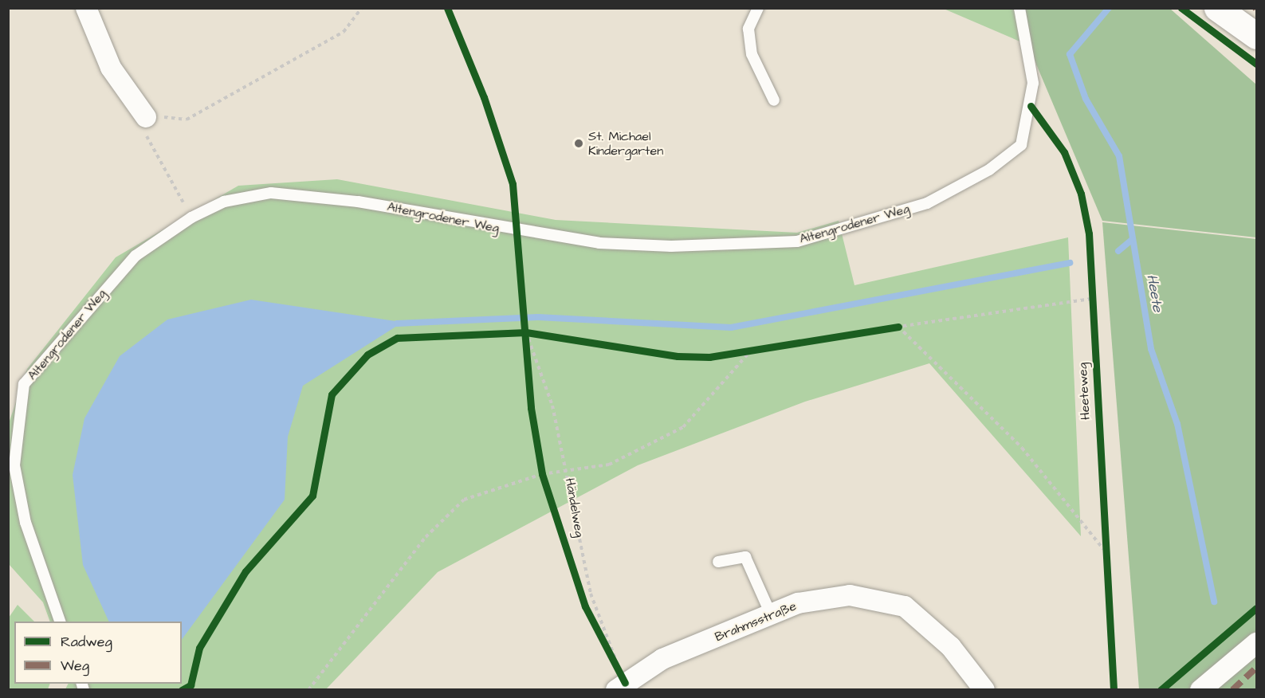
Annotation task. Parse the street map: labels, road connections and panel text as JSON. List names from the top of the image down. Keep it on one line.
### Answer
{"streets":{"street":["Brahmsstraße"],"lane":["Altengrodener Weg"],"cycle path":["Heeteweg","Händelweg"]},"crossings":[["Händelweg","Brahmsstraße"]],"water":["Heete"],"places":["St. Michael Kindergarten"],"legend":["Radweg","Weg"]}
